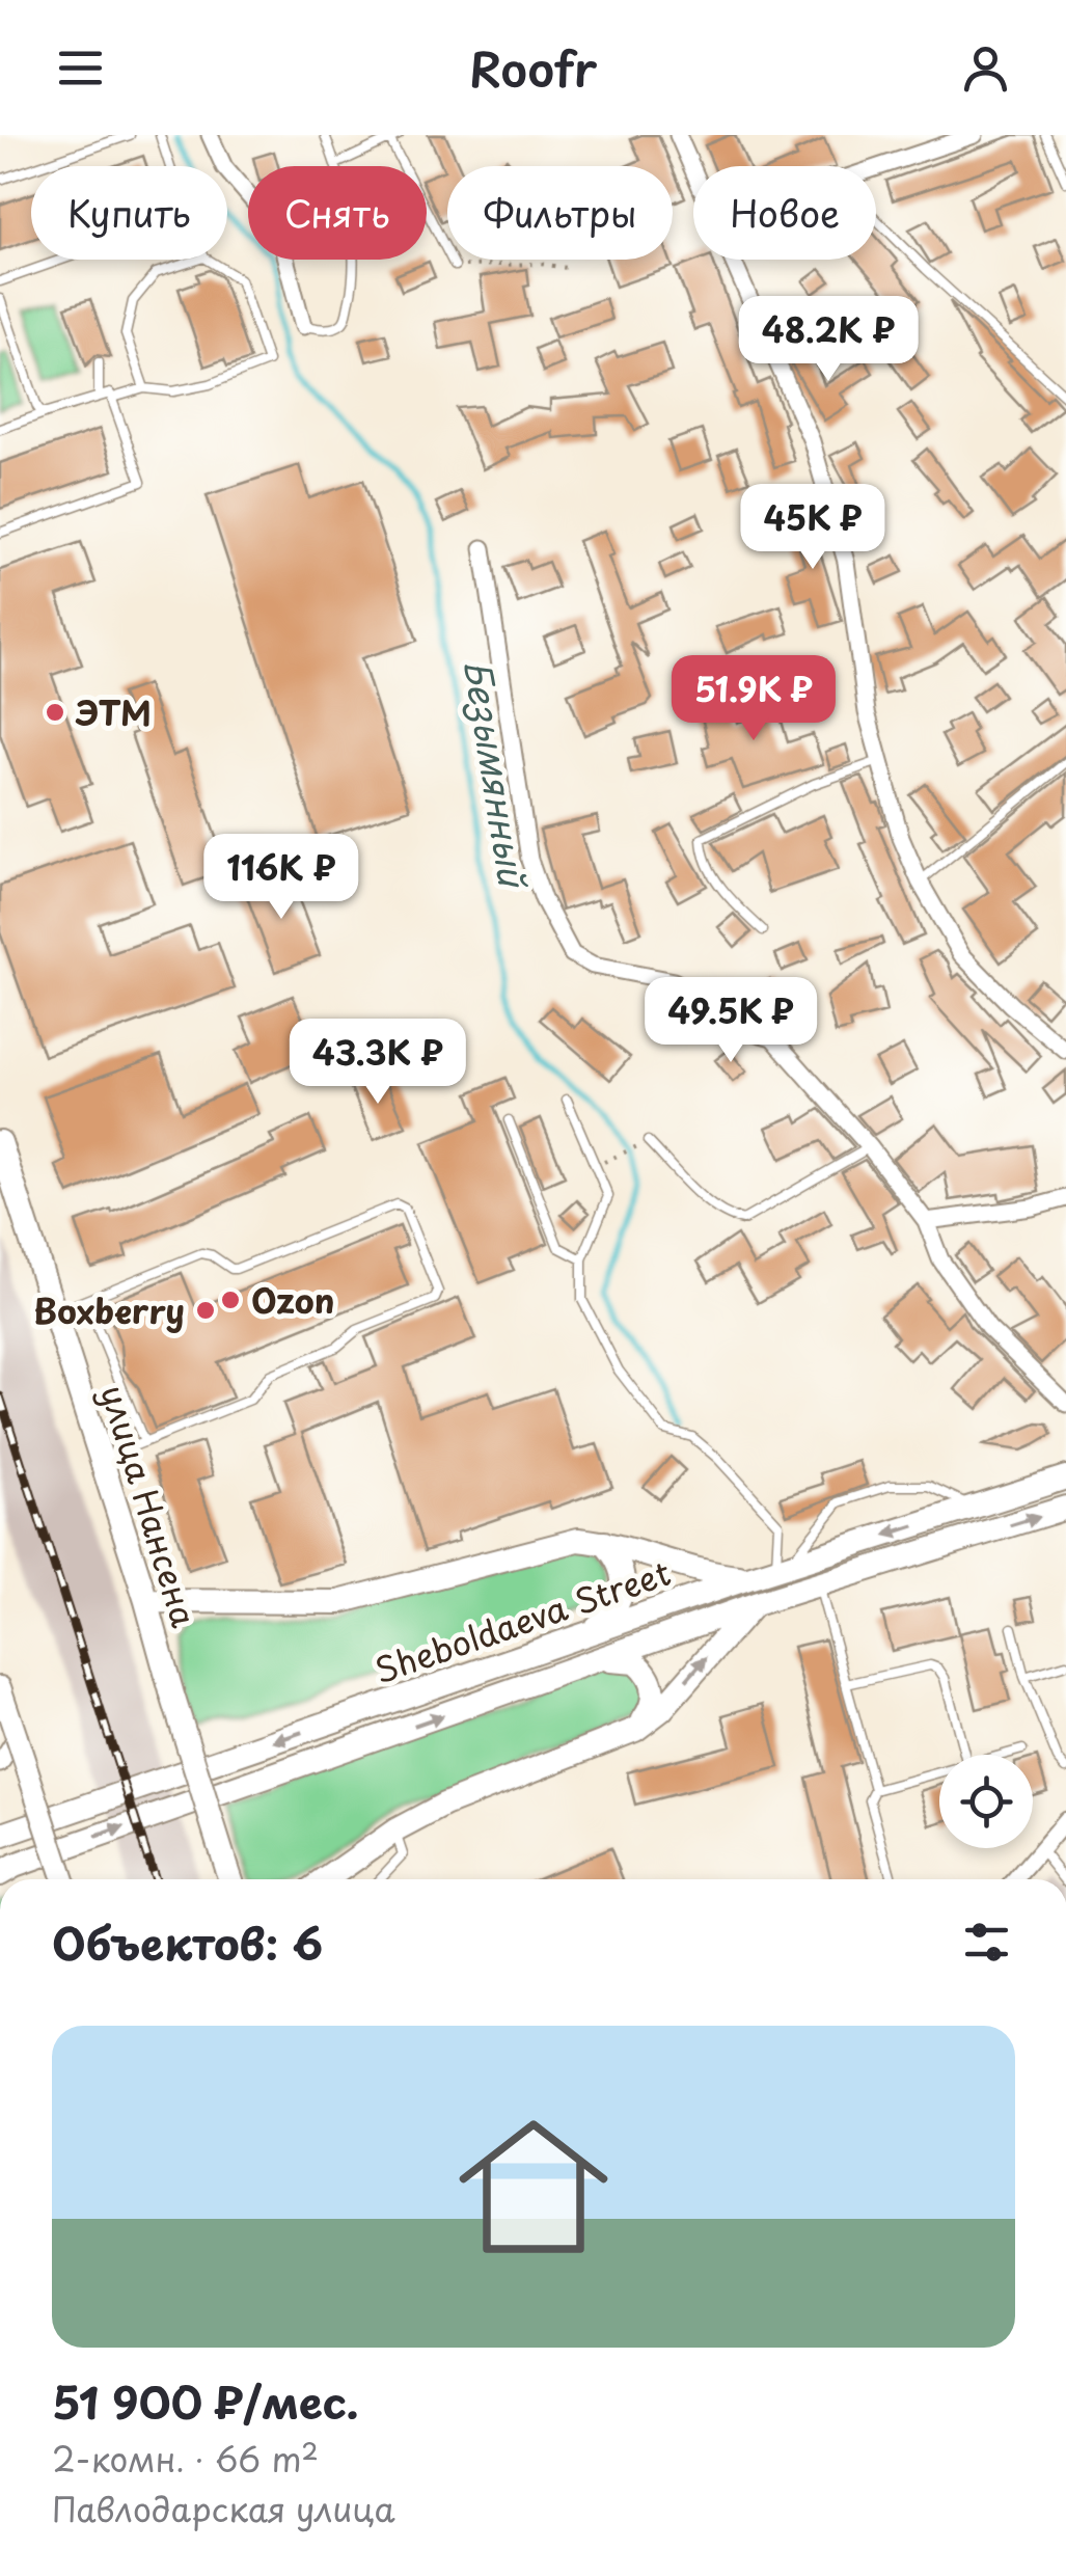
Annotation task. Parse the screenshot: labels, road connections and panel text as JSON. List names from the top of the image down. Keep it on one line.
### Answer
{"streets":{"main road":["улица Нансена","Sheboldaeva Street"]},"water":["Безымянный"],"places":["ЭТМ","Ozon","Boxberry"],"page":{"header":"Roofr","chip":["Купить","Снять","Фильтры","Новое"],"price":["48.2K ₽","45K ₽","51.9K ₽","116K ₽","49.5K ₽","43.3K ₽"],"heading":"Объектов: 6","list":[{"name":"51 900 ₽/мес.","note":"2-комн. · 66 m² · Павлодарская улица"}]}}
